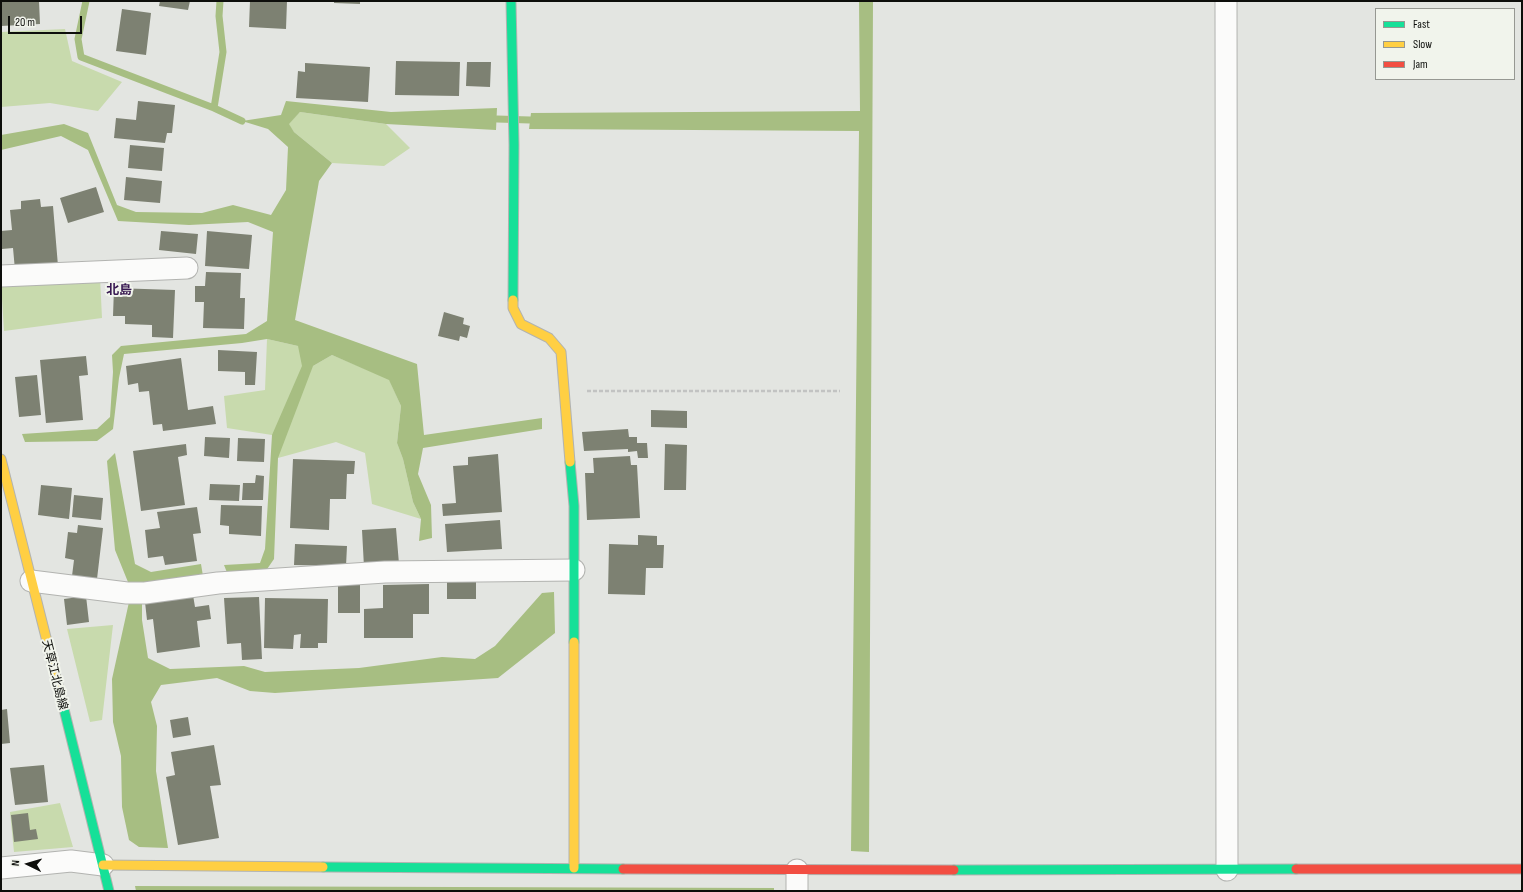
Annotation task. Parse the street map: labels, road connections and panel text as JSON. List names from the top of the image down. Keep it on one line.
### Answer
{"streets":{"street":["天草江北島線"]},"districts":["北島"],"legend":["Fast","Slow","Jam"],"scale_bar":"20 m","north":"left"}
